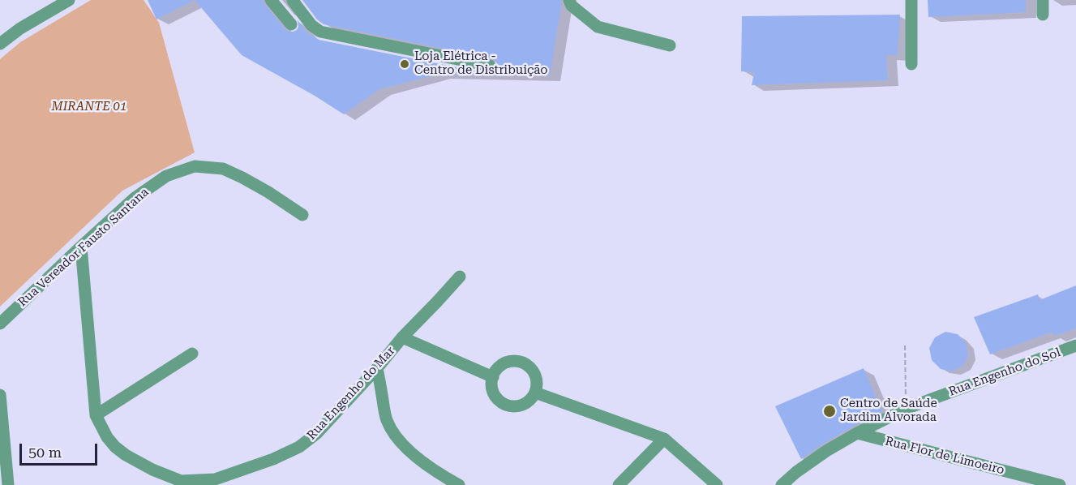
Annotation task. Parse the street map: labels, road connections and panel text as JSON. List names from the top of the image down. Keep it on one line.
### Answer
{"streets":{"street":["Rua Vereador Fausto Santana","Rua Engenho do Sol","Rua Engenho do Mar","Rua Flor de Limoeiro"]},"crossings":[["Rua Vereador Fausto Santana","Rua Engenho do Mar"],["Rua Engenho do Sol","Rua Flor de Limoeiro"]],"parks":["MIRANTE 01"],"places":["Loja Elétrica - Centro de Distribuição","Centro de Saúde Jardim Alvorada"],"scale_bar":"50 m"}
